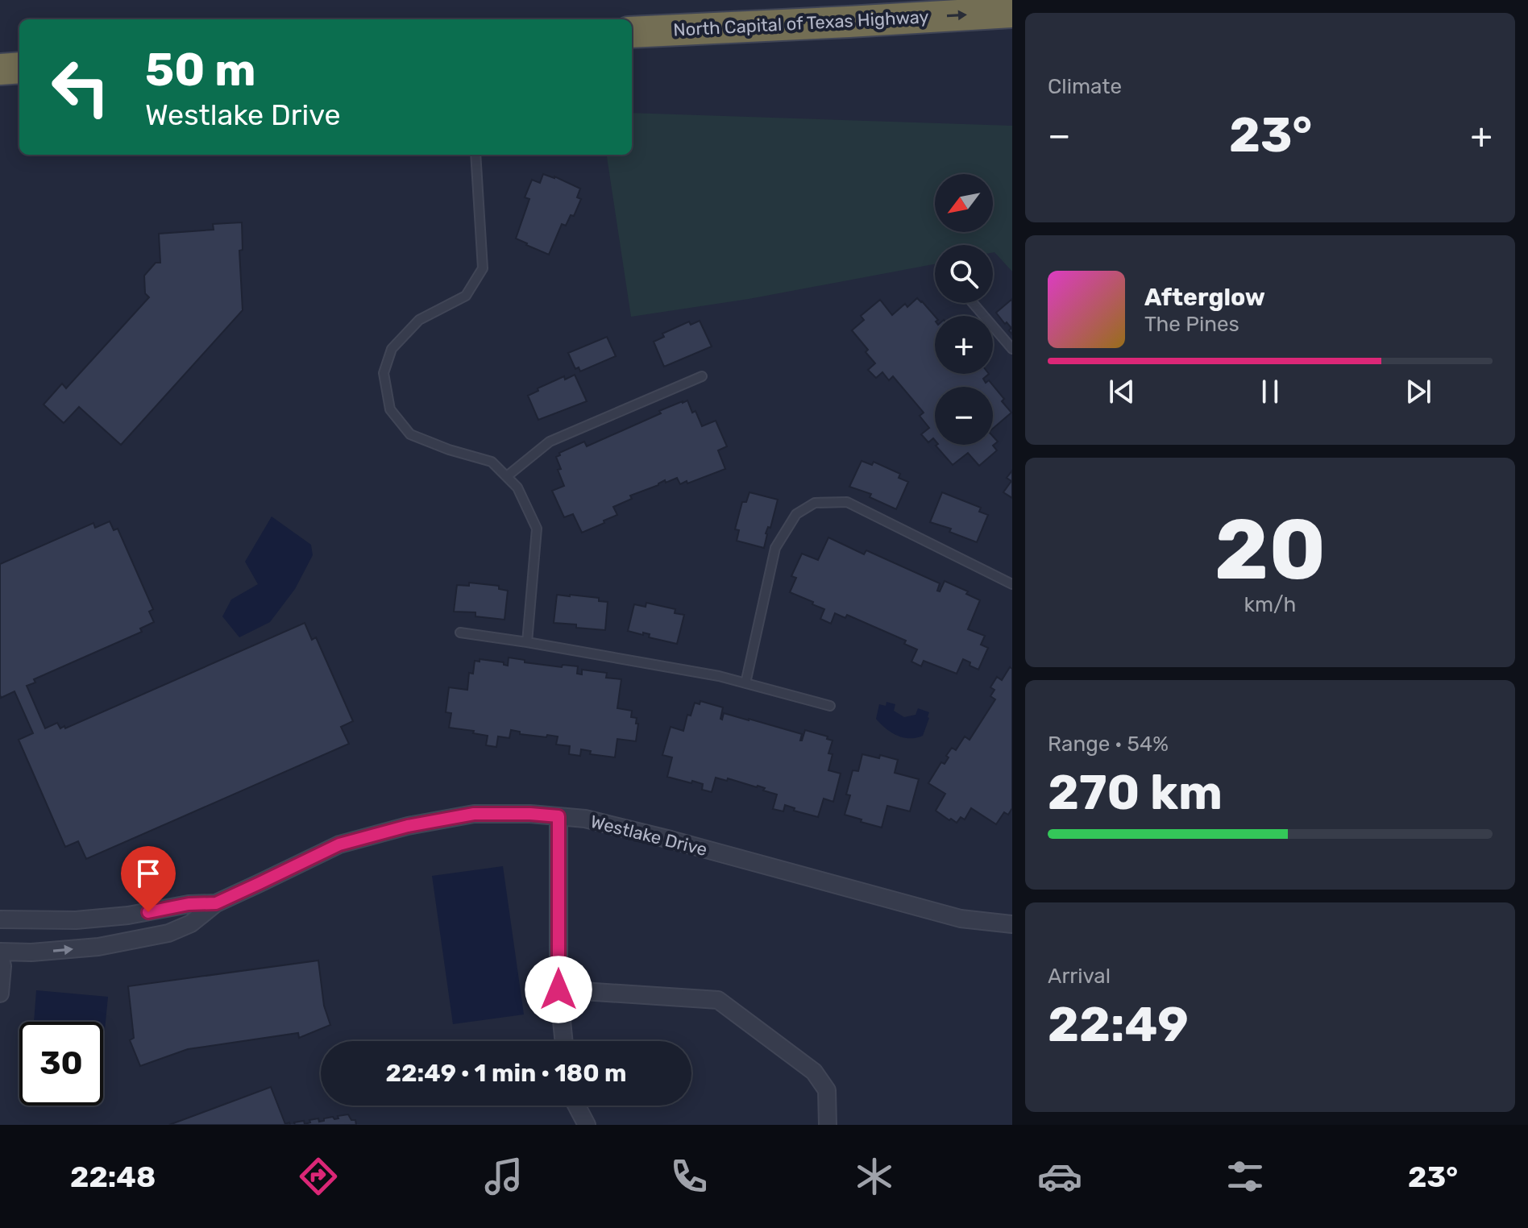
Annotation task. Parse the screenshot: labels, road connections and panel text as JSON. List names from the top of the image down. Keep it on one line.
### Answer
{"streets":{"highway":["North Capital of Texas Highway"],"street":["Westlake Drive"]},"one_way":["North Capital of Texas Highway"],"north":"bottom left","page":{"tile":["Climate",["20","km/h"],["Range · 54%","270 km"],["Arrival","22:49"]],"turn":["50 m","Westlake Drive"],"heat":["−","23°","+"],"map_buttons":["+","−"],"song":["Afterglow","The Pines"],"limit":"30","trip":"22:49 · 1 min · 180 m","tabs":["22:48","23°"]}}
